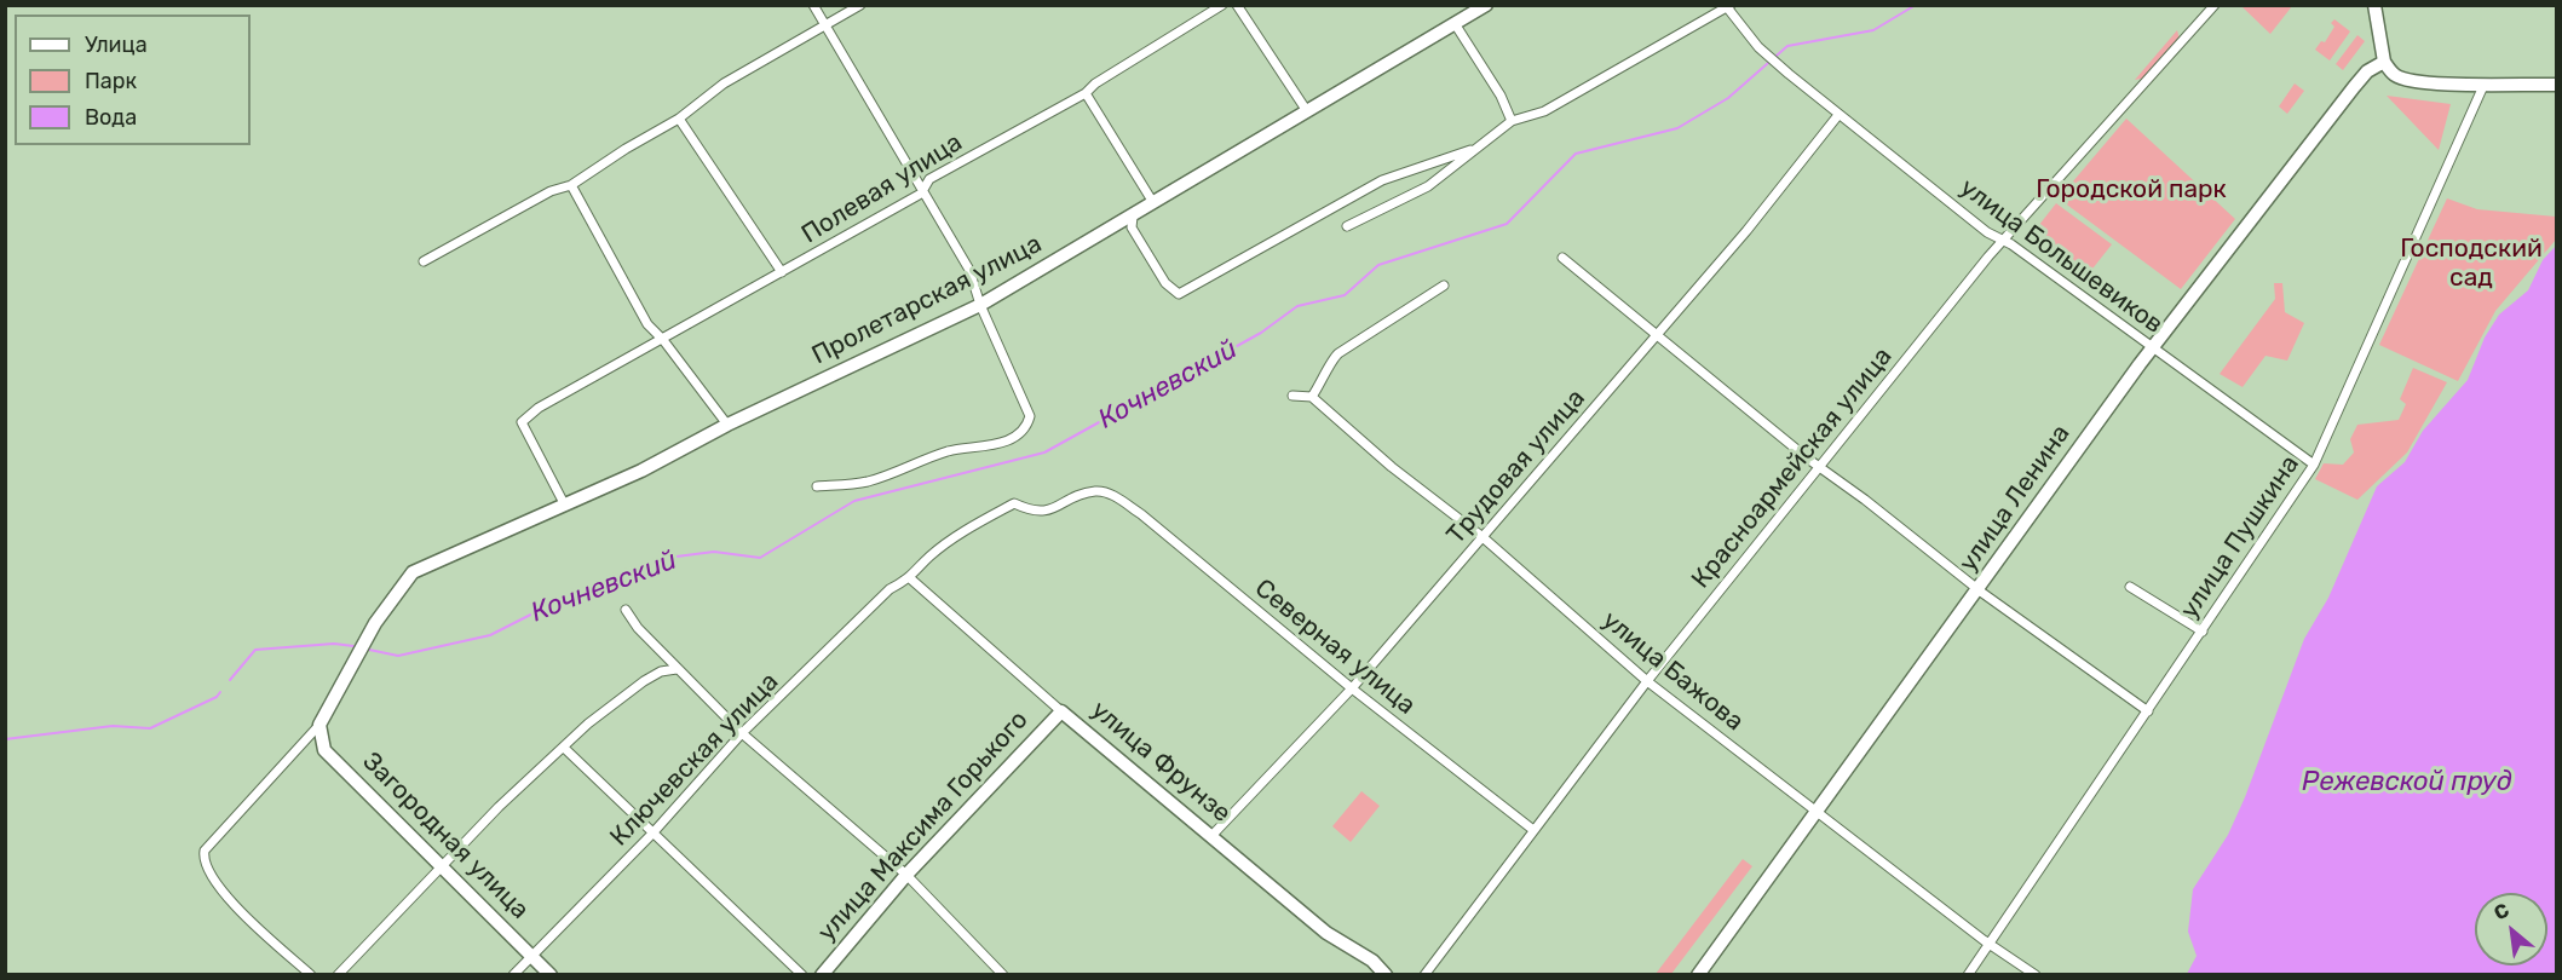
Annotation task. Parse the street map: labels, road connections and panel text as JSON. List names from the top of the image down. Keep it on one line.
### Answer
{"streets":{"street":["Полевая улица","улица Большевиков","Пролетарская улица","Трудовая улица","Красноармейская улица","улица Ленина","улица Пушкина","Северная улица","улица Бажова","Ключевская улица","улица Фрунзе","улица Максима Горького","Загородная улица"]},"crossings":[["Полевая улица","Пролетарская улица"],["улица Большевиков","Трудовая улица"],["улица Большевиков","Красноармейская улица"],["улица Большевиков","улица Ленина"],["улица Большевиков","улица Пушкина"],["Пролетарская улица","Загородная улица"],["Трудовая улица","Северная улица"],["Трудовая улица","улица Бажова"],["Трудовая улица","улица Фрунзе"],["Красноармейская улица","Северная улица"],["Красноармейская улица","улица Бажова"],["улица Ленина","улица Бажова"],["улица Пушкина","улица Бажова"],["Северная улица","Ключевская улица"],["Ключевская улица","улица Фрунзе"],["Ключевская улица","Загородная улица"],["улица Фрунзе","улица Максима Горького"]],"water":["Кочневский","Режевской пруд"],"parks":["Городской парк","Господский сад"],"legend":["Улица","Парк","Вода"],"north":"top left"}
